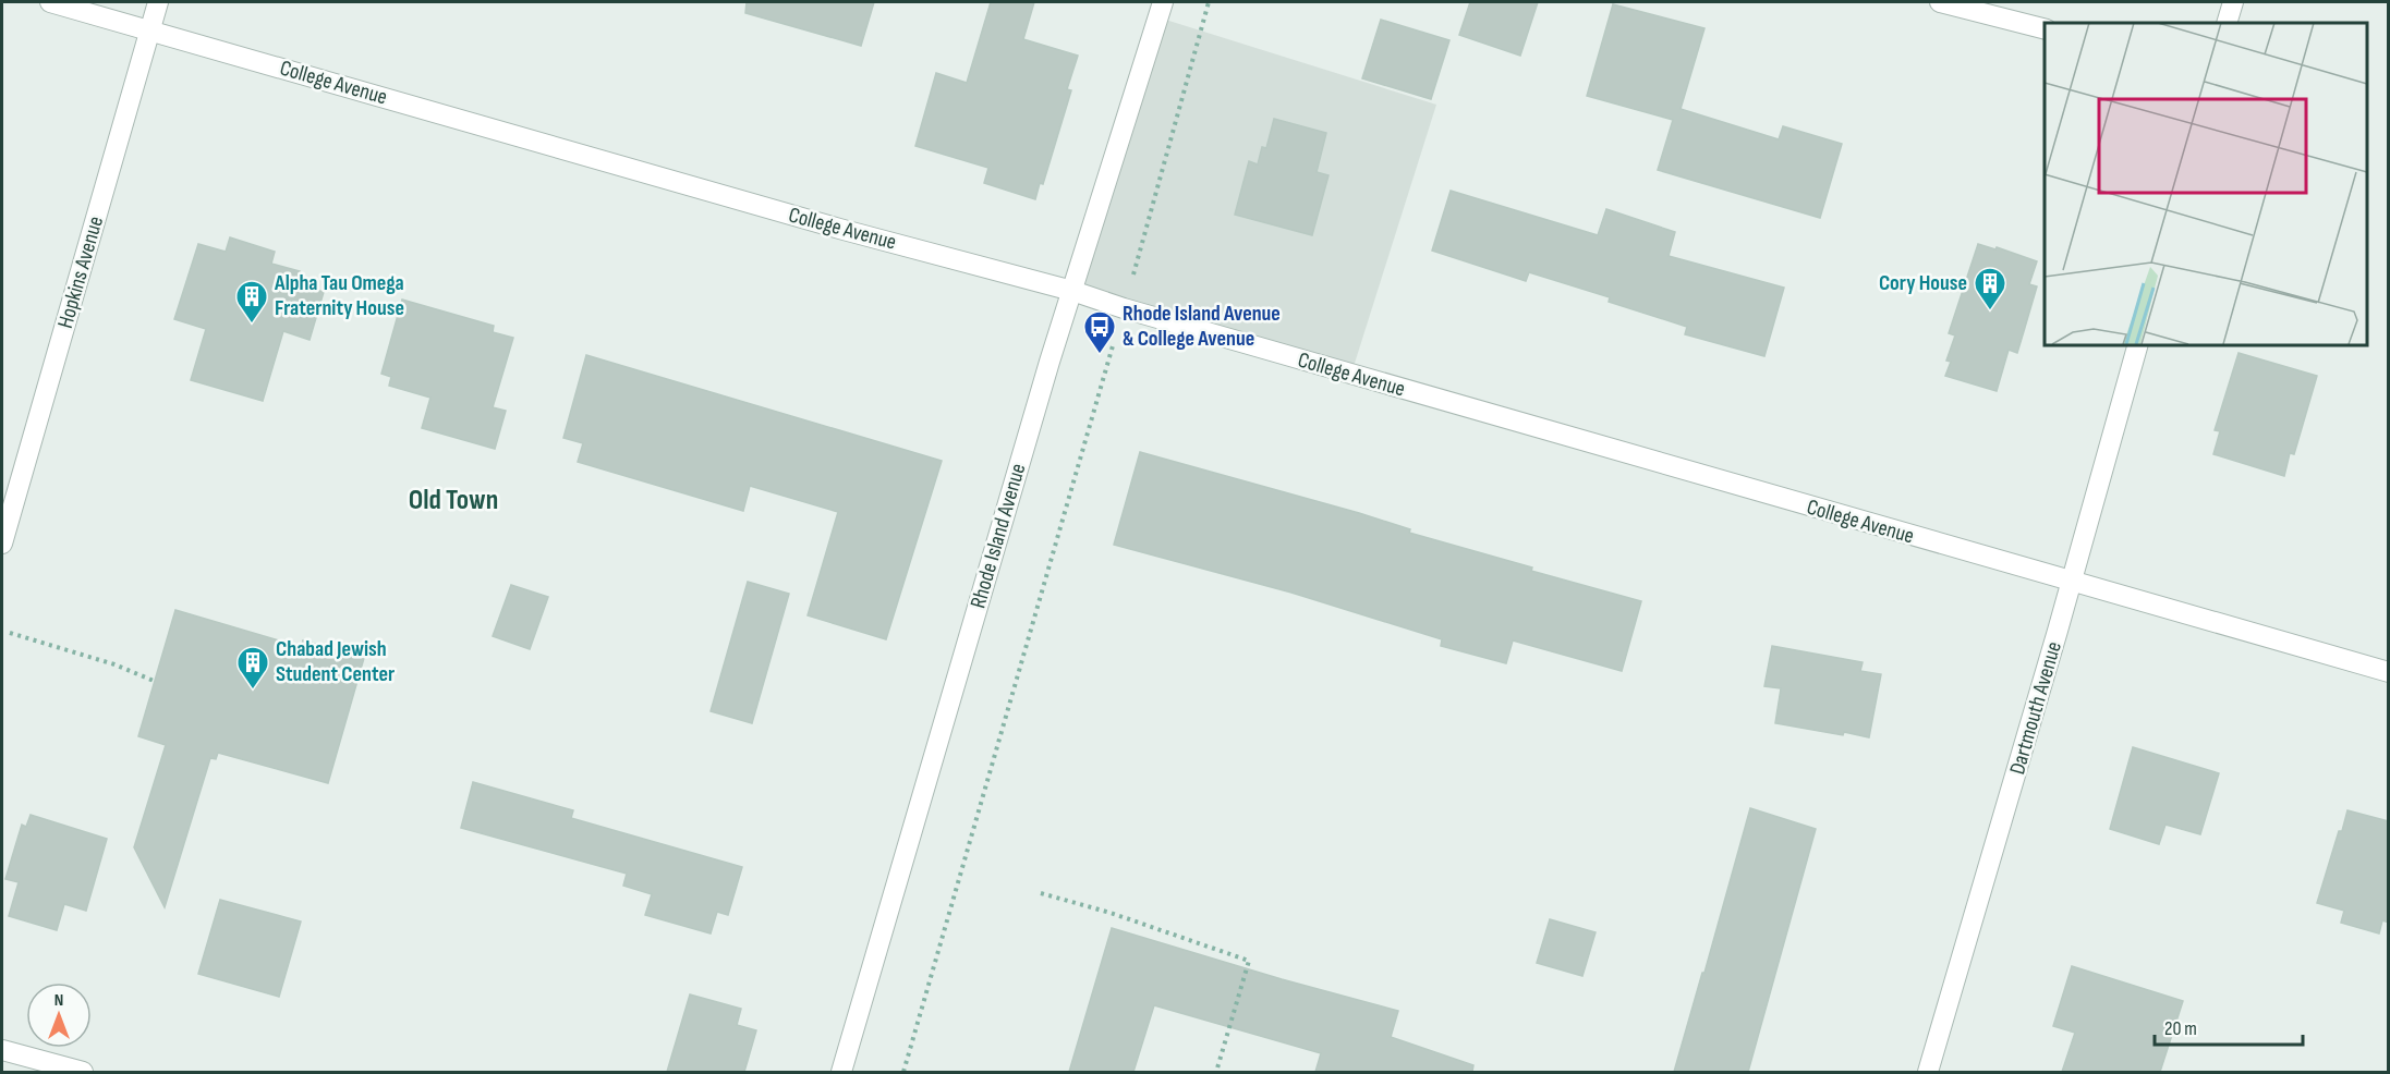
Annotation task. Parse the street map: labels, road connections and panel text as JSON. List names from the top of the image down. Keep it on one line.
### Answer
{"streets":{"street":["College Avenue","Hopkins Avenue","Rhode Island Avenue","Dartmouth Avenue"]},"crossings":[["College Avenue","Hopkins Avenue"],["College Avenue","Rhode Island Avenue"],["College Avenue","Dartmouth Avenue"]],"districts":["Old Town"],"places":{"building":["Cory House","Alpha Tau Omega Fraternity House","Chabad Jewish Student Center"],"bus stop":["Rhode Island Avenue & College Avenue"]},"scale_bar":"20 m","north":"top"}
